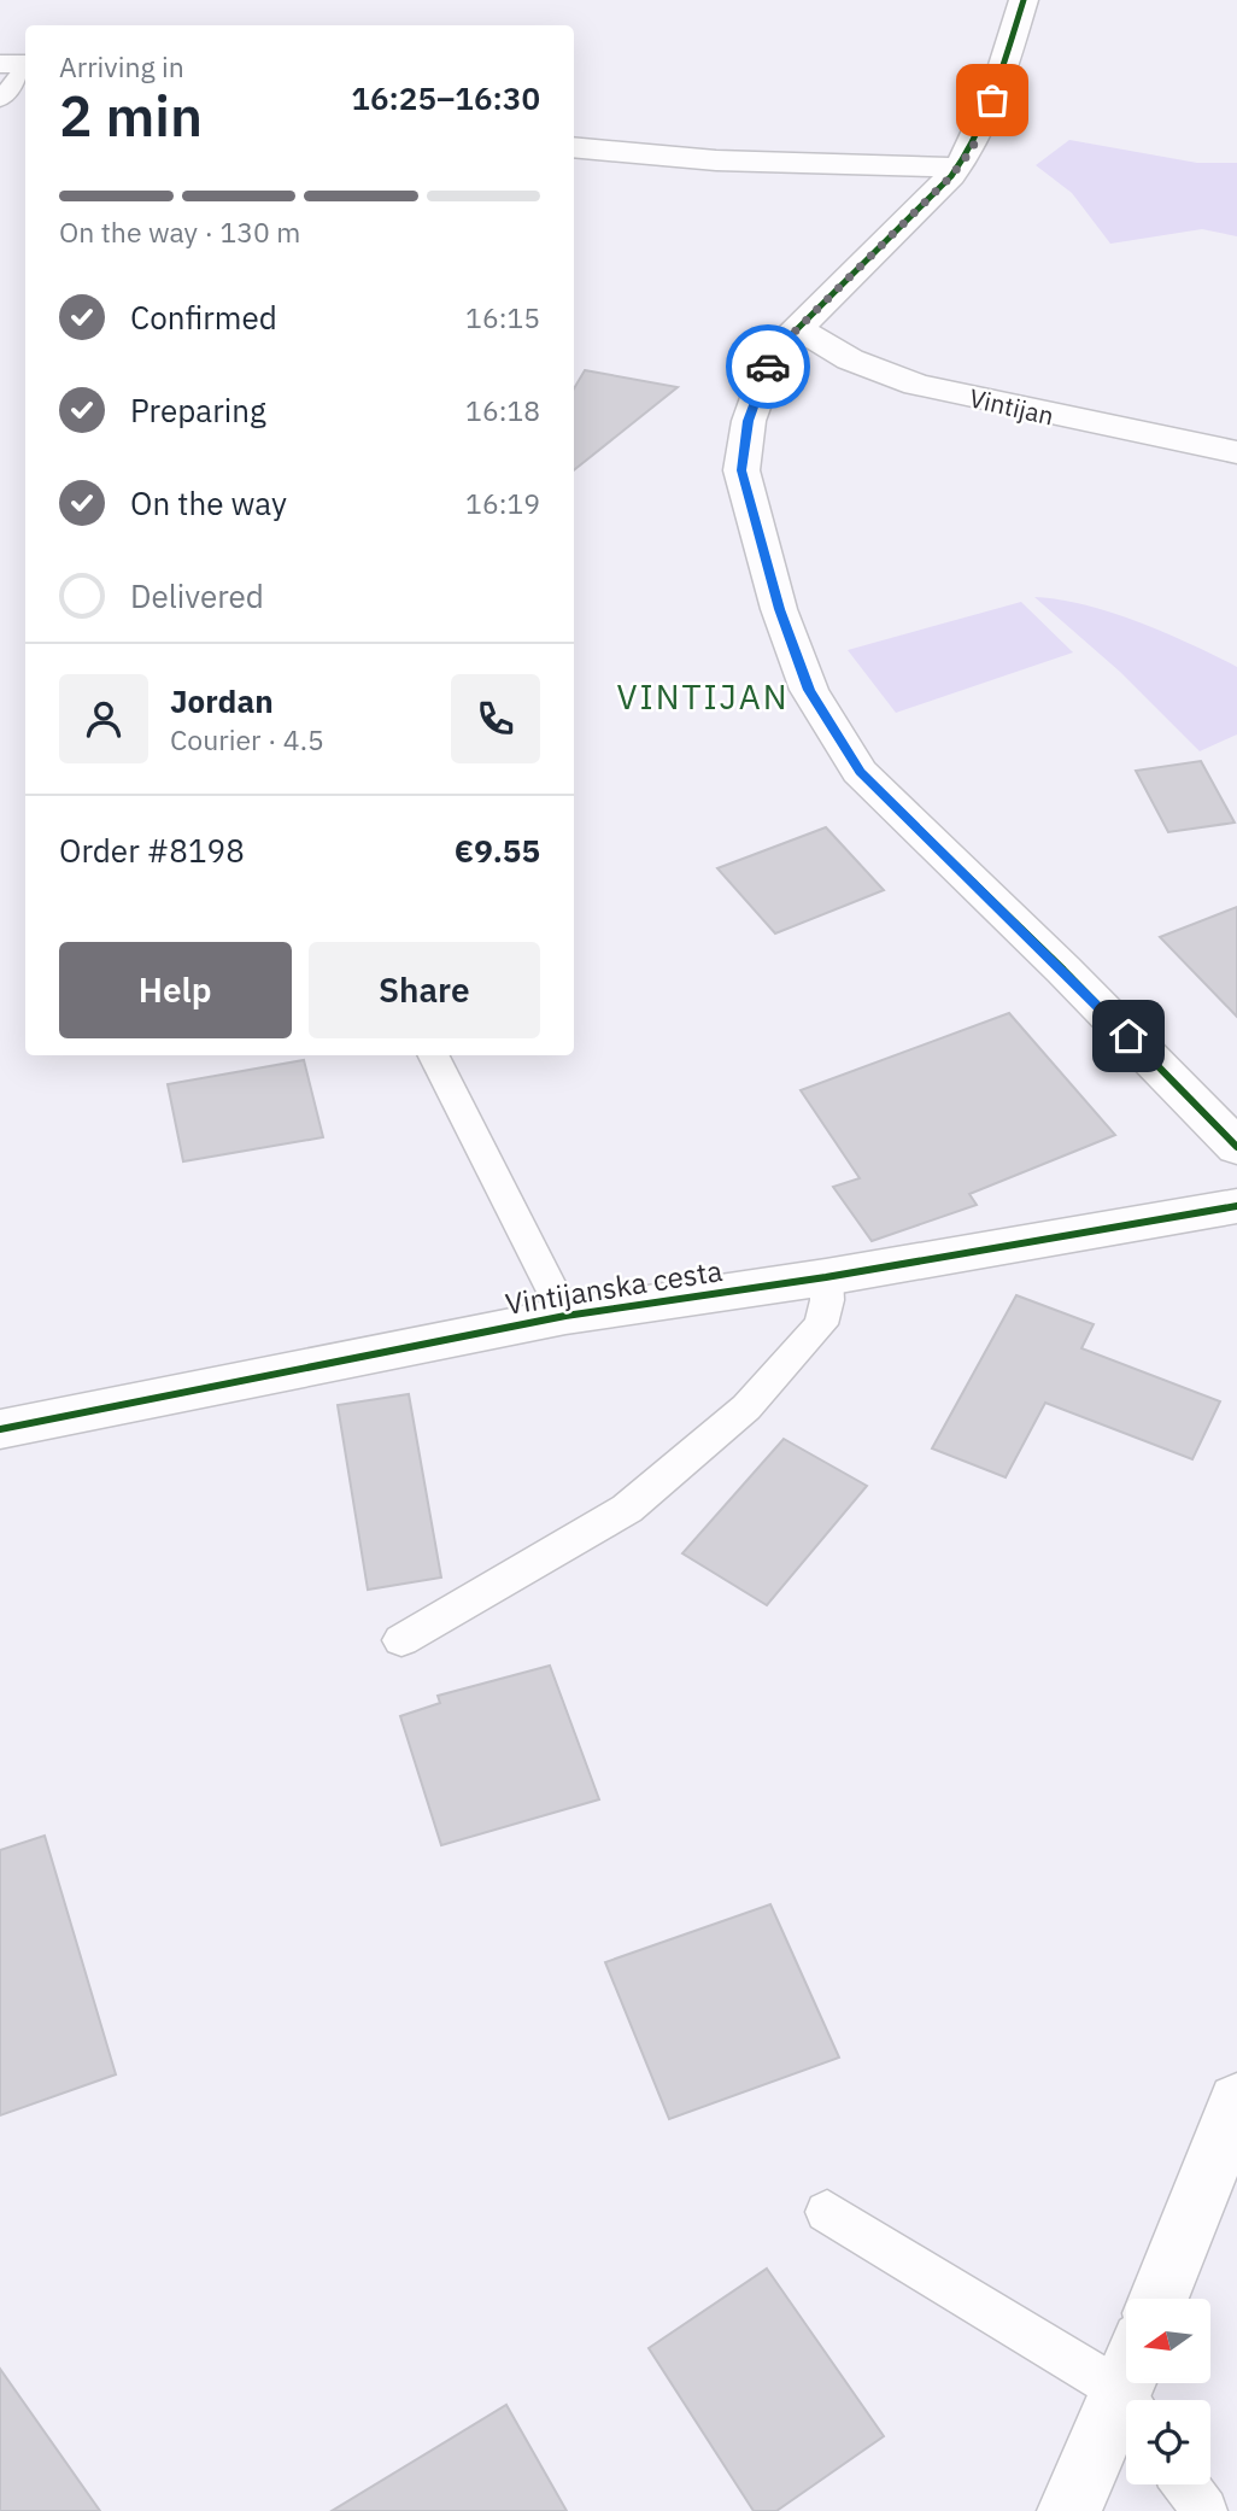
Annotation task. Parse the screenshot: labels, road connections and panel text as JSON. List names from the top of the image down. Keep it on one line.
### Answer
{"streets":{"street":["Vintijan","Vintijanska cesta"]},"districts":["VINTIJAN"],"north":"left","page":{"heading":["2 min","Arriving in","16:25–16:30"],"panel":["Jordan","Courier · 4.5","Order #8198","€9.55"],"bar":"On the way · 130 m","list":[["Confirmed","16:15"],["Preparing","16:18"],["On the way","16:19"],"Delivered"],"buttons":["Help","Share"]}}
